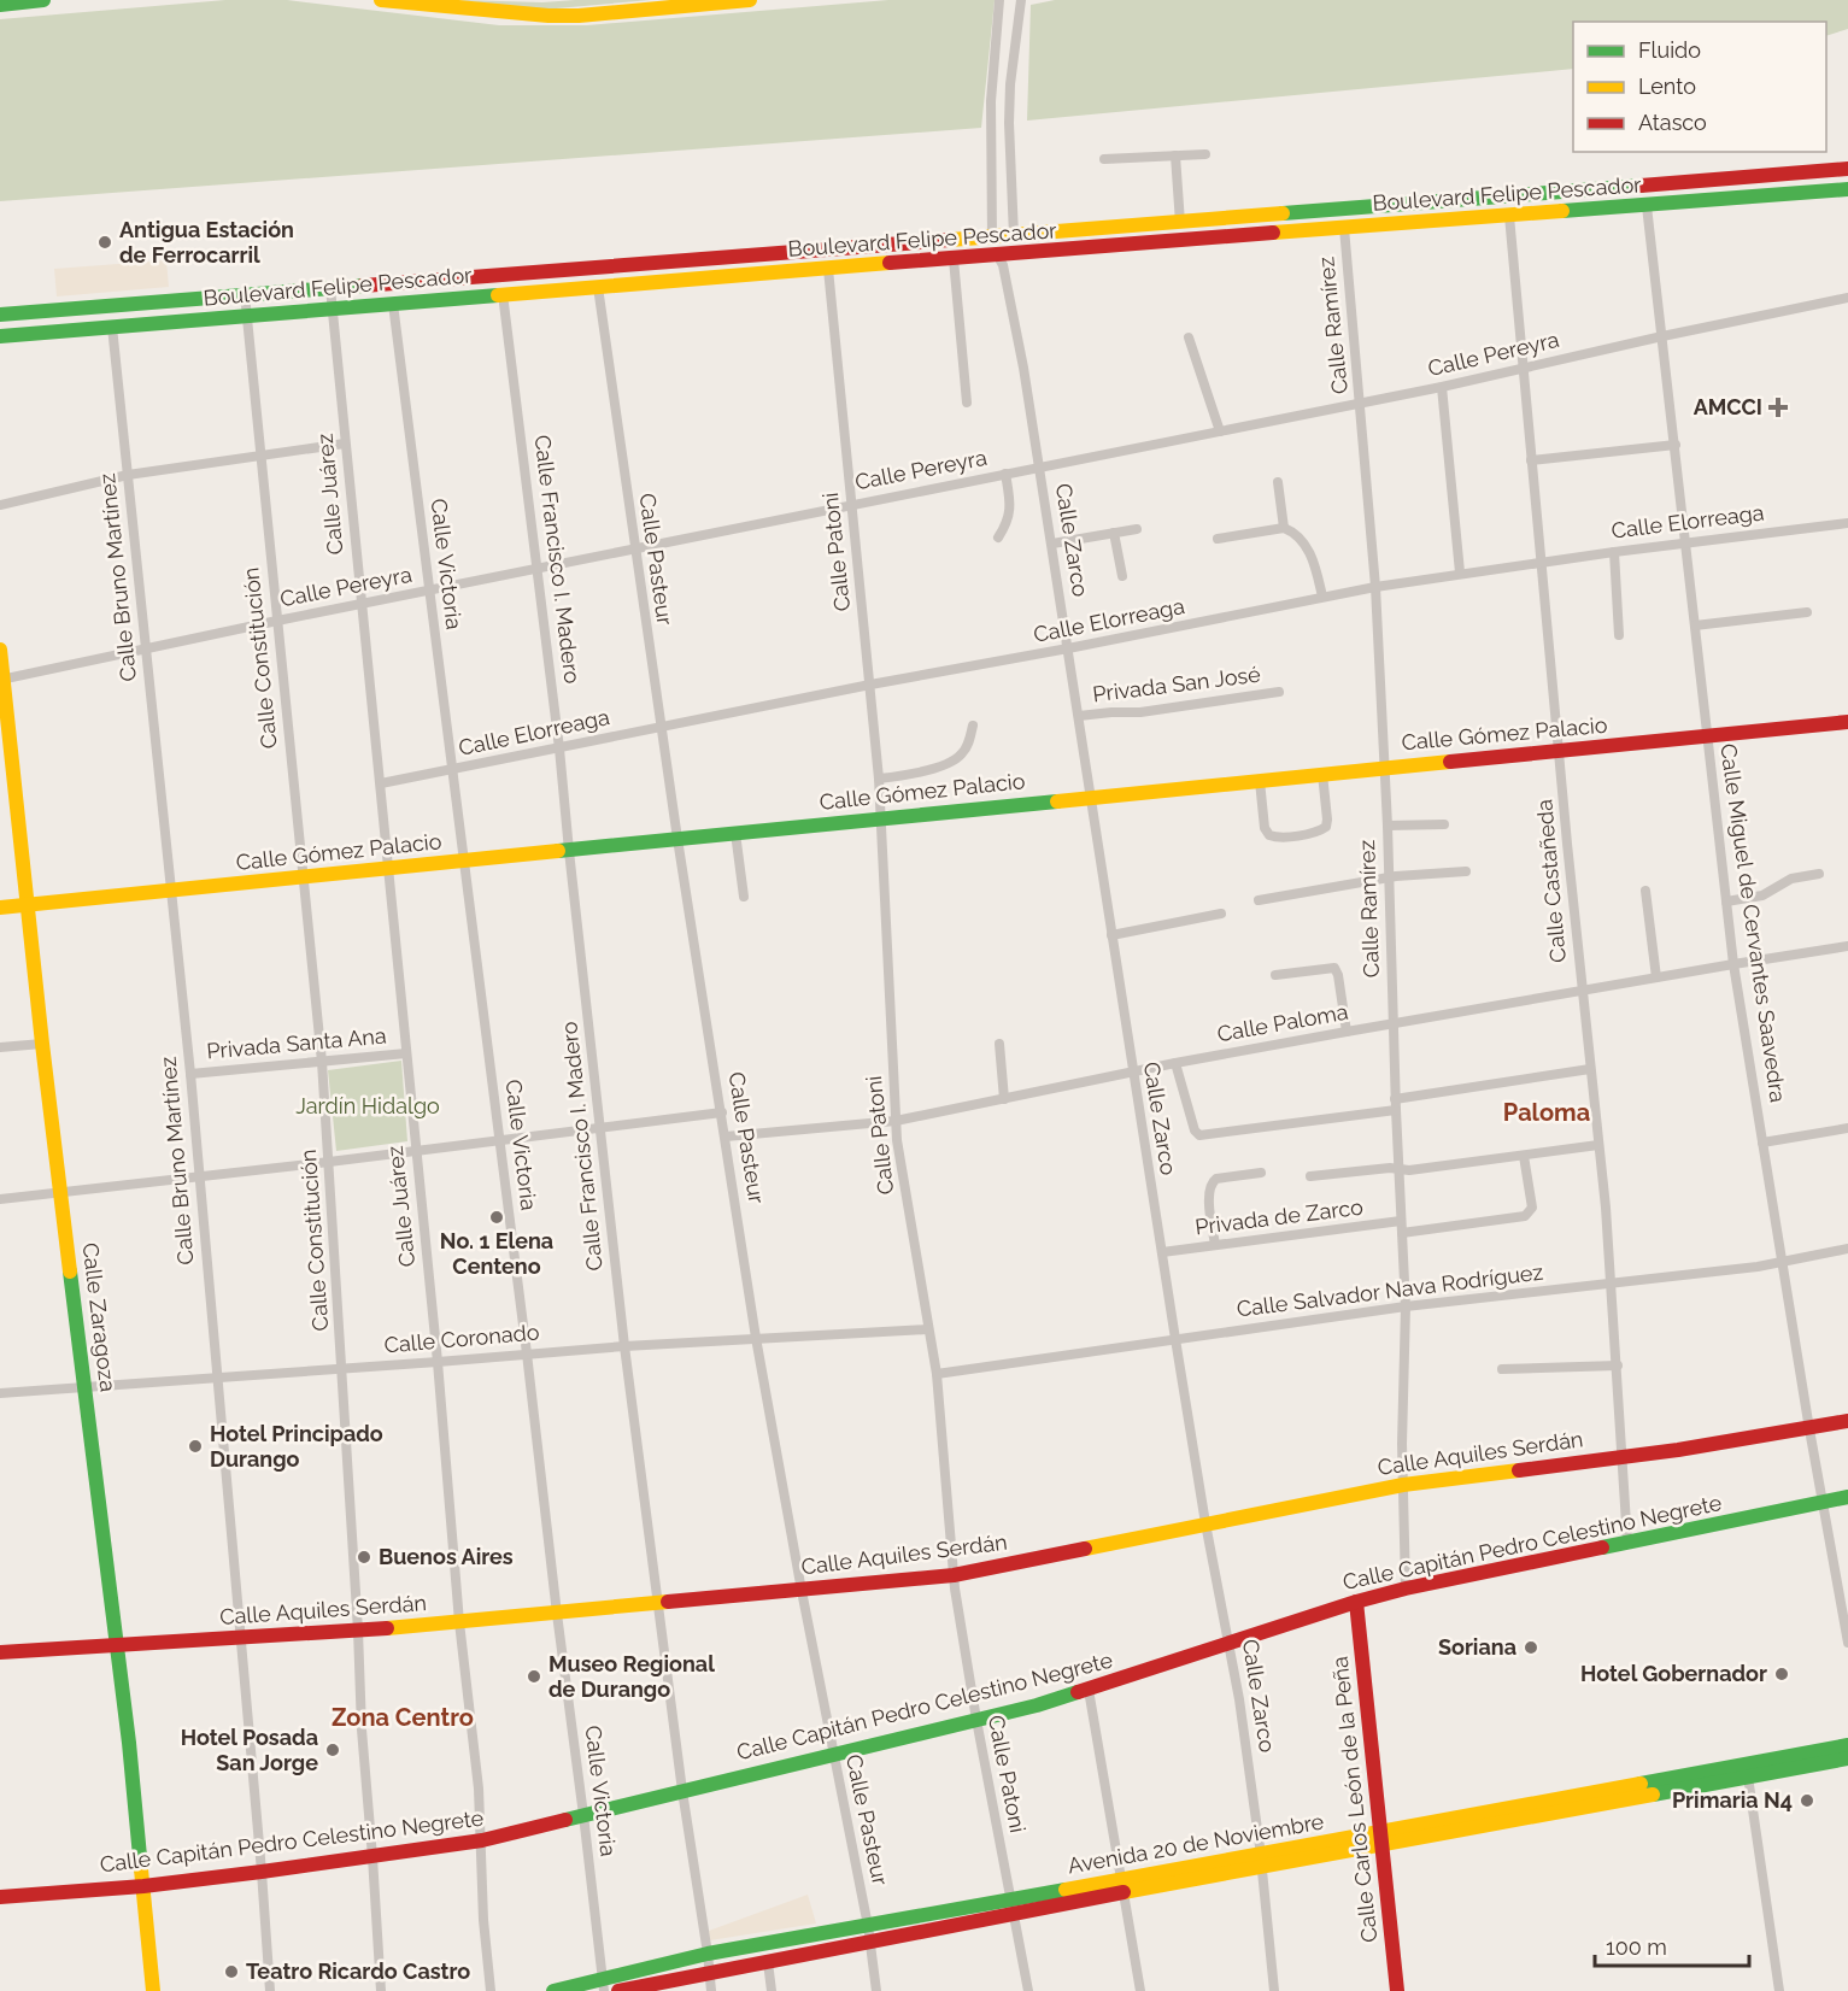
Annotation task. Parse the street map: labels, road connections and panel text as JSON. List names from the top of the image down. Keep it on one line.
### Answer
{"streets":{"street":["Boulevard Felipe Pescador","Calle Ramírez","Calle Pereyra","Calle Juárez","Calle Elorreaga","Calle Zarco","Calle Patoni","Calle Francisco I. Madero","Calle Pasteur","Calle Victoria","Calle Bruno Martínez","Calle Constitución","Privada San José","Calle Gómez Palacio","Calle Castañeda","Calle Miguel de Cervantes Saavedra","Calle Paloma","Privada Santa Ana","Privada de Zarco","Calle Salvador Nava Rodríguez","Calle Zaragoza","Calle Coronado","Calle Aquiles Serdán","Calle Capitán Pedro Celestino Negrete","Calle Carlos León de la Peña","Avenida 20 de Noviembre"]},"crossings":[["Boulevard Felipe Pescador","Calle Ramírez"],["Boulevard Felipe Pescador","Calle Juárez"],["Boulevard Felipe Pescador","Calle Zarco"],["Boulevard Felipe Pescador","Calle Patoni"],["Boulevard Felipe Pescador","Calle Francisco I. Madero"],["Boulevard Felipe Pescador","Calle Pasteur"],["Boulevard Felipe Pescador","Calle Victoria"],["Boulevard Felipe Pescador","Calle Bruno Martínez"],["Boulevard Felipe Pescador","Calle Constitución"],["Boulevard Felipe Pescador","Calle Castañeda"],["Boulevard Felipe Pescador","Calle Miguel de Cervantes Saavedra"],["Calle Ramírez","Calle Pereyra"],["Calle Ramírez","Calle Elorreaga"],["Calle Ramírez","Calle Gómez Palacio"],["Calle Ramírez","Calle Paloma"],["Calle Ramírez","Privada de Zarco"],["Calle Ramírez","Calle Salvador Nava Rodríguez"],["Calle Ramírez","Calle Aquiles Serdán"],["Calle Ramírez","Calle Capitán Pedro Celestino Negrete"],["Calle Pereyra","Calle Juárez"],["Calle Pereyra","Calle Zarco"],["Calle Pereyra","Calle Patoni"],["Calle Pereyra","Calle Francisco I. Madero"],["Calle Pereyra","Calle Pasteur"],["Calle Pereyra","Calle Victoria"],["Calle Pereyra","Calle Bruno Martínez"],["Calle Pereyra","Calle Constitución"],["Calle Pereyra","Calle Castañeda"],["Calle Pereyra","Calle Miguel de Cervantes Saavedra"],["Calle Pereyra","Calle Zaragoza"],["Calle Juárez","Calle Elorreaga"],["Calle Juárez","Calle Gómez Palacio"],["Calle Juárez","Privada Santa Ana"],["Calle Juárez","Calle Coronado"],["Calle Juárez","Calle Aquiles Serdán"],["Calle Juárez","Calle Capitán Pedro Celestino Negrete"],["Calle Elorreaga","Calle Zarco"],["Calle Elorreaga","Calle Patoni"],["Calle Elorreaga","Calle Francisco I. Madero"],["Calle Elorreaga","Calle Pasteur"],["Calle Elorreaga","Calle Victoria"],["Calle Elorreaga","Calle Castañeda"],["Calle Elorreaga","Calle Miguel de Cervantes Saavedra"],["Calle Zarco","Privada San José"],["Calle Zarco","Calle Gómez Palacio"],["Calle Zarco","Calle Paloma"],["Calle Zarco","Privada de Zarco"],["Calle Zarco","Calle Salvador Nava Rodríguez"],["Calle Zarco","Calle Aquiles Serdán"],["Calle Zarco","Calle Capitán Pedro Celestino Negrete"],["Calle Zarco","Avenida 20 de Noviembre"],["Calle Patoni","Calle Gómez Palacio"],["Calle Patoni","Calle Paloma"],["Calle Patoni","Calle Salvador Nava Rodríguez"],["Calle Patoni","Calle Coronado"],["Calle Patoni","Calle Aquiles Serdán"],["Calle Patoni","Calle Capitán Pedro Celestino Negrete"],["Calle Patoni","Avenida 20 de Noviembre"],["Calle Francisco I. Madero","Calle Gómez Palacio"],["Calle Francisco I. Madero","Calle Coronado"],["Calle Francisco I. Madero","Calle Aquiles Serdán"],["Calle Francisco I. Madero","Calle Capitán Pedro Celestino Negrete"],["Calle Francisco I. Madero","Avenida 20 de Noviembre"],["Calle Pasteur","Calle Gómez Palacio"],["Calle Pasteur","Calle Paloma"],["Calle Pasteur","Calle Coronado"],["Calle Pasteur","Calle Aquiles Serdán"],["Calle Pasteur","Calle Capitán Pedro Celestino Negrete"],["Calle Pasteur","Avenida 20 de Noviembre"],["Calle Victoria","Calle Gómez Palacio"],["Calle Victoria","Calle Coronado"],["Calle Victoria","Calle Aquiles Serdán"],["Calle Victoria","Calle Capitán Pedro Celestino Negrete"],["Calle Victoria","Avenida 20 de Noviembre"],["Calle Bruno Martínez","Calle Gómez Palacio"],["Calle Bruno Martínez","Privada Santa Ana"],["Calle Bruno Martínez","Calle Coronado"],["Calle Bruno Martínez","Calle Aquiles Serdán"],["Calle Bruno Martínez","Calle Capitán Pedro Celestino Negrete"],["Calle Constitución","Calle Gómez Palacio"],["Calle Constitución","Privada Santa Ana"],["Calle Constitución","Calle Coronado"],["Calle Constitución","Calle Aquiles Serdán"],["Calle Constitución","Calle Capitán Pedro Celestino Negrete"],["Calle Gómez Palacio","Calle Castañeda"],["Calle Gómez Palacio","Calle Miguel de Cervantes Saavedra"],["Calle Gómez Palacio","Calle Zaragoza"],["Calle Castañeda","Calle Paloma"],["Calle Castañeda","Calle Salvador Nava Rodríguez"],["Calle Castañeda","Calle Aquiles Serdán"],["Calle Castañeda","Calle Capitán Pedro Celestino Negrete"],["Calle Miguel de Cervantes Saavedra","Calle Paloma"],["Calle Miguel de Cervantes Saavedra","Calle Salvador Nava Rodríguez"],["Calle Miguel de Cervantes Saavedra","Calle Aquiles Serdán"],["Calle Miguel de Cervantes Saavedra","Calle Capitán Pedro Celestino Negrete"],["Calle Zaragoza","Calle Coronado"],["Calle Zaragoza","Calle Aquiles Serdán"],["Calle Zaragoza","Calle Capitán Pedro Celestino Negrete"],["Calle Capitán Pedro Celestino Negrete","Calle Carlos León de la Peña"],["Calle Carlos León de la Peña","Avenida 20 de Noviembre"]],"districts":["Paloma","Zona Centro"],"parks":["Jardín Hidalgo"],"places":{"other":["Antigua Estación de Ferrocarril","No. 1 Elena Centeno","Hotel Principado Durango","Buenos Aires","Soriana","Hotel Gobernador","Museo Regional de Durango","Hotel Posada San Jorge","Primaria N4","Teatro Ricardo Castro"],"health":["AMCCI"]},"legend":["Fluido","Lento","Atasco"],"scale_bar":"100 m"}
